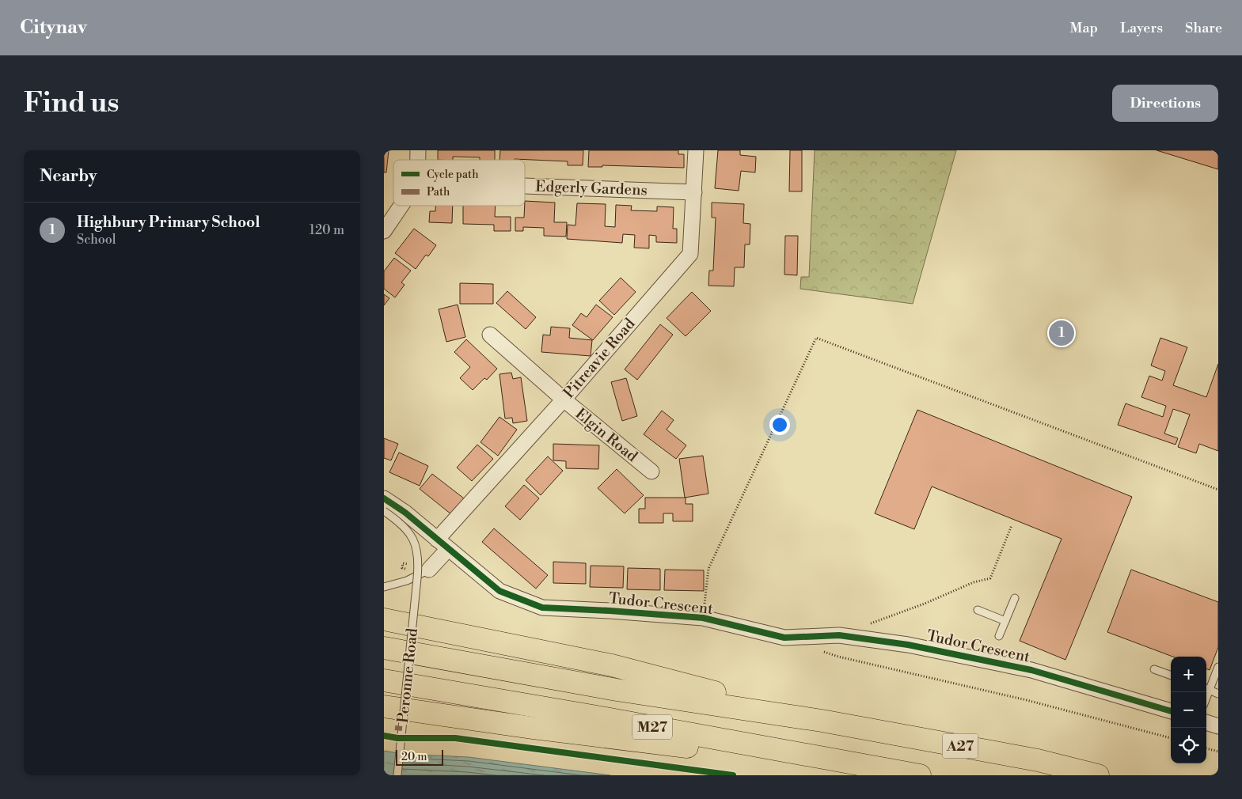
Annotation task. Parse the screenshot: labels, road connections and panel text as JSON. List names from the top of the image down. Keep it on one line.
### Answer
{"streets":{"highway":["M27","A27"],"street":["Edgerly Gardens","Pitreavie Road","Elgin Road","Tudor Crescent"],"lane":["Peronne Road"]},"crossings":[["Edgerly Gardens","Pitreavie Road"],["Pitreavie Road","Elgin Road"],["Pitreavie Road","Tudor Crescent"],["M27","A27"]],"legend":["Cycle path","Path"],"scale_bar":"20 m","page":{"header":"Citynav","nav":["Map","Layers","Share"],"buttons":"Directions","title":"Find us","heading":"Nearby","list":[{"mark":"1","name":"Highbury Primary School","note":"School","value":"120 m"}],"pins":"1","map_buttons":["+","−"],"scale":"20 m"}}
